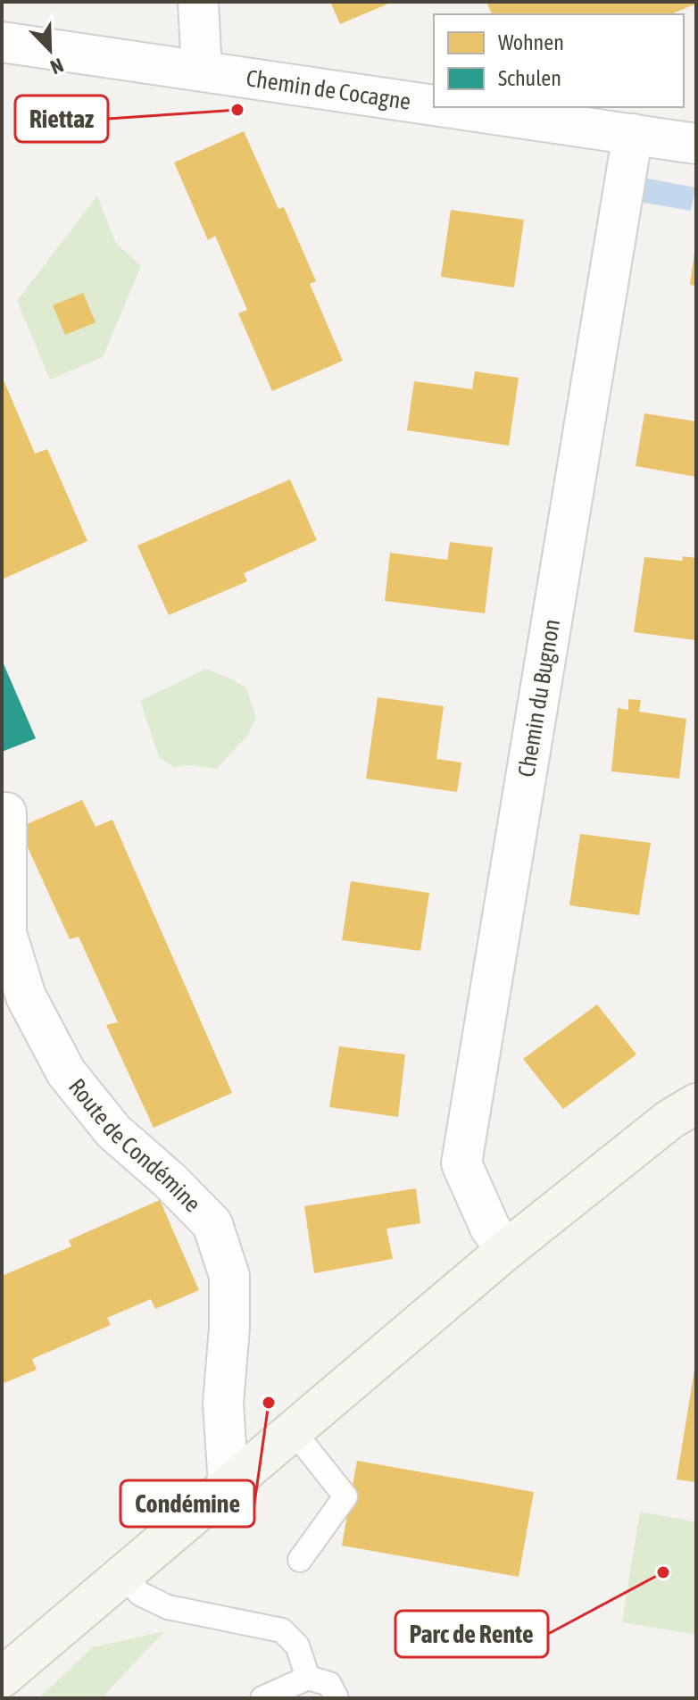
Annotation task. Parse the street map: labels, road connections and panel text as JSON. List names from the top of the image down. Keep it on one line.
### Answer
{"streets":{"street":["Chemin de Cocagne","Chemin du Bugnon","Route de Condémine"]},"crossings":[["Chemin de Cocagne","Chemin du Bugnon"]],"places":["Riettaz","Condémine","Parc de Rente"],"legend":["Wohnen","Schulen"],"north":"bottom right"}
